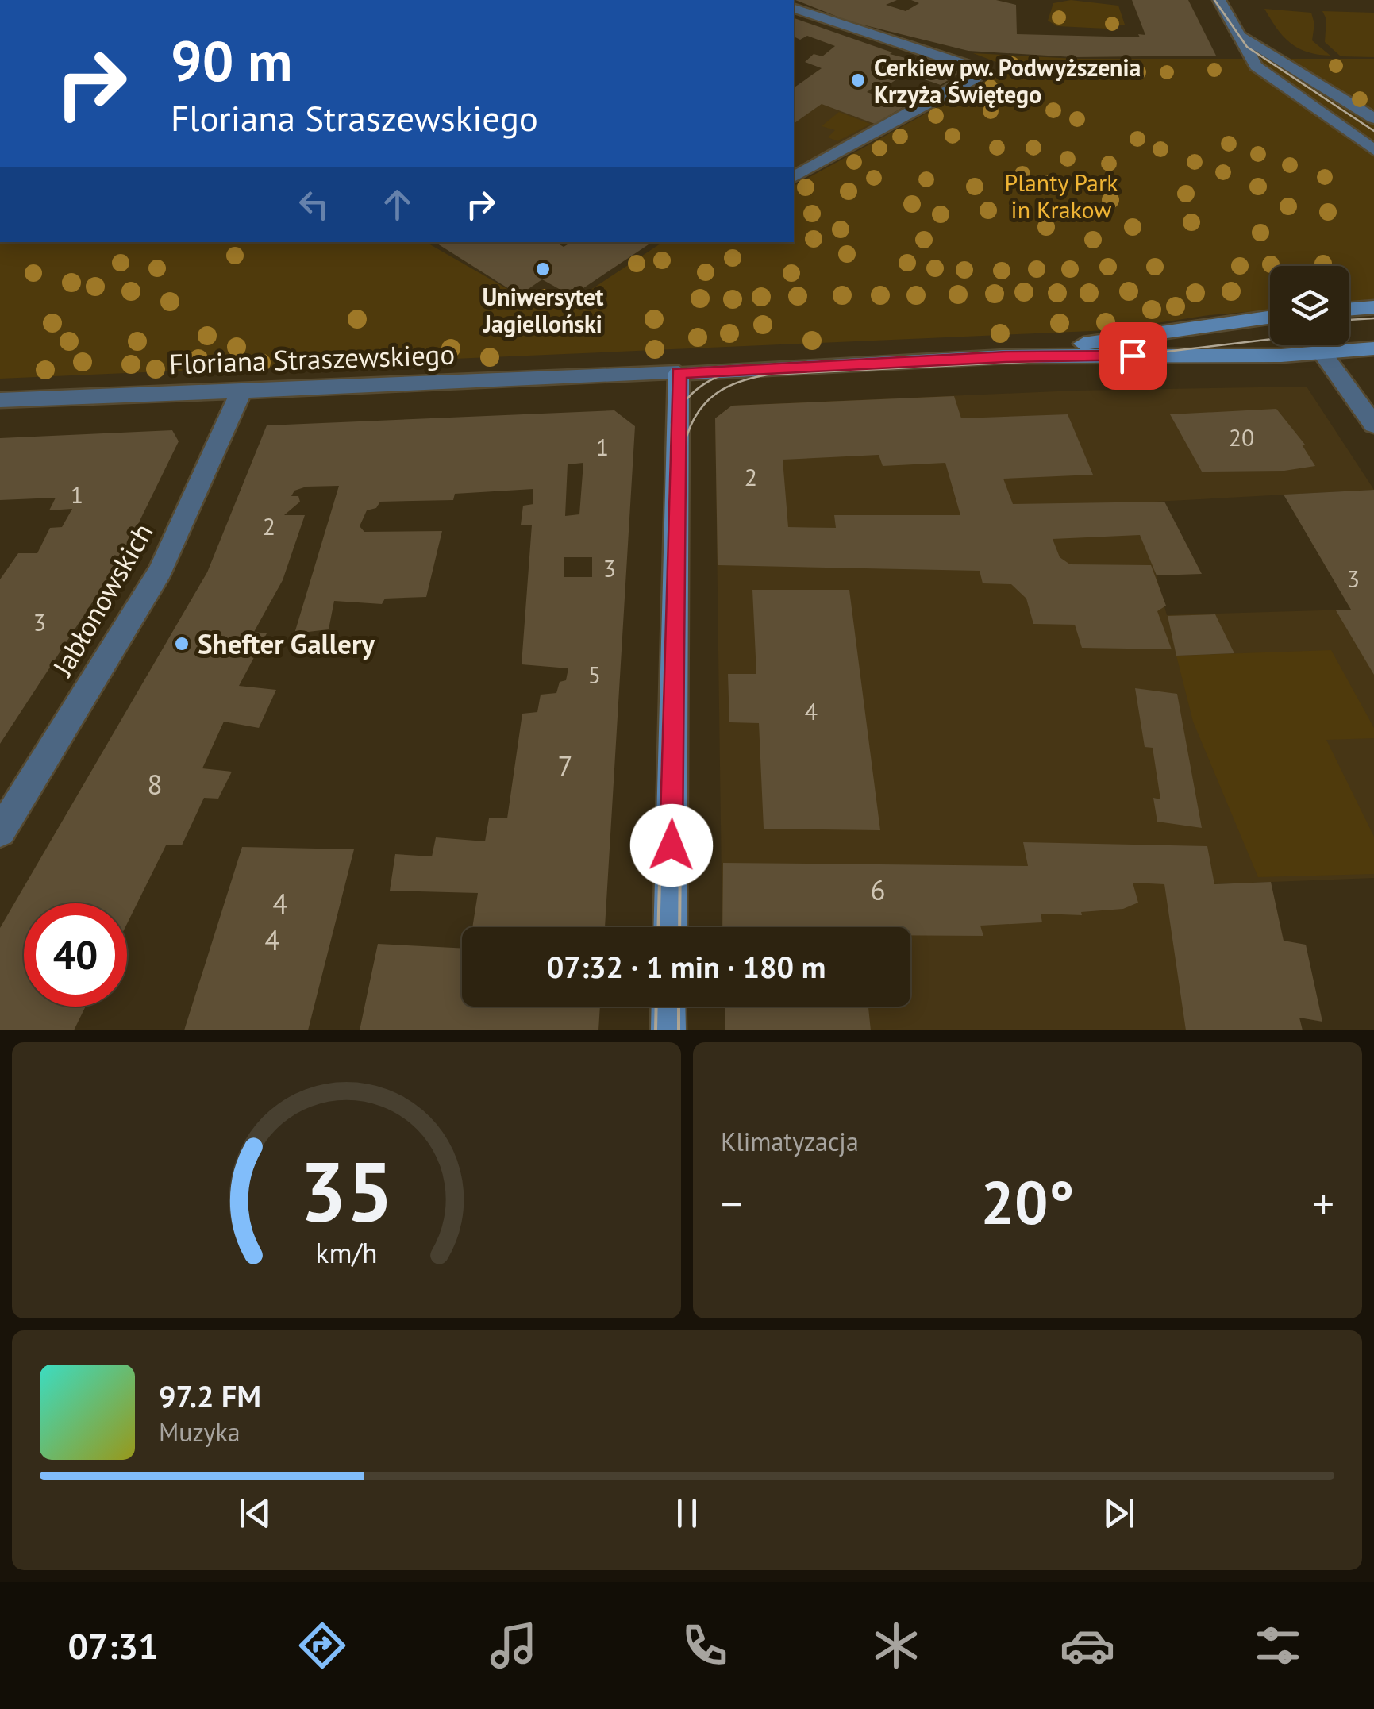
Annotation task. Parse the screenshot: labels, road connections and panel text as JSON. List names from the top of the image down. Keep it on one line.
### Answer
{"streets":{"street":["Floriana Straszewskiego","Jabłonowskich"]},"crossings":[["Floriana Straszewskiego","Jabłonowskich"]],"parks":["Planty Park in Krakow"],"places":["Cerkiew pw. Podwyższenia Krzyża Świętego","Uniwersytet Jagielloński","Shefter Gallery"],"house_numbers":["20","1","2","1","2","3","3","3","5","4","7","8","6","4","4"],"page":{"turn":["90 m","Floriana Straszewskiego"],"limit":"40","trip":"07:32 · 1 min · 180 m","tile":"Klimatyzacja","heat":["−","20°","+"],"song":["97.2 FM","Muzyka"],"tabs":"07:31","gauge":["35","km/h"]}}
